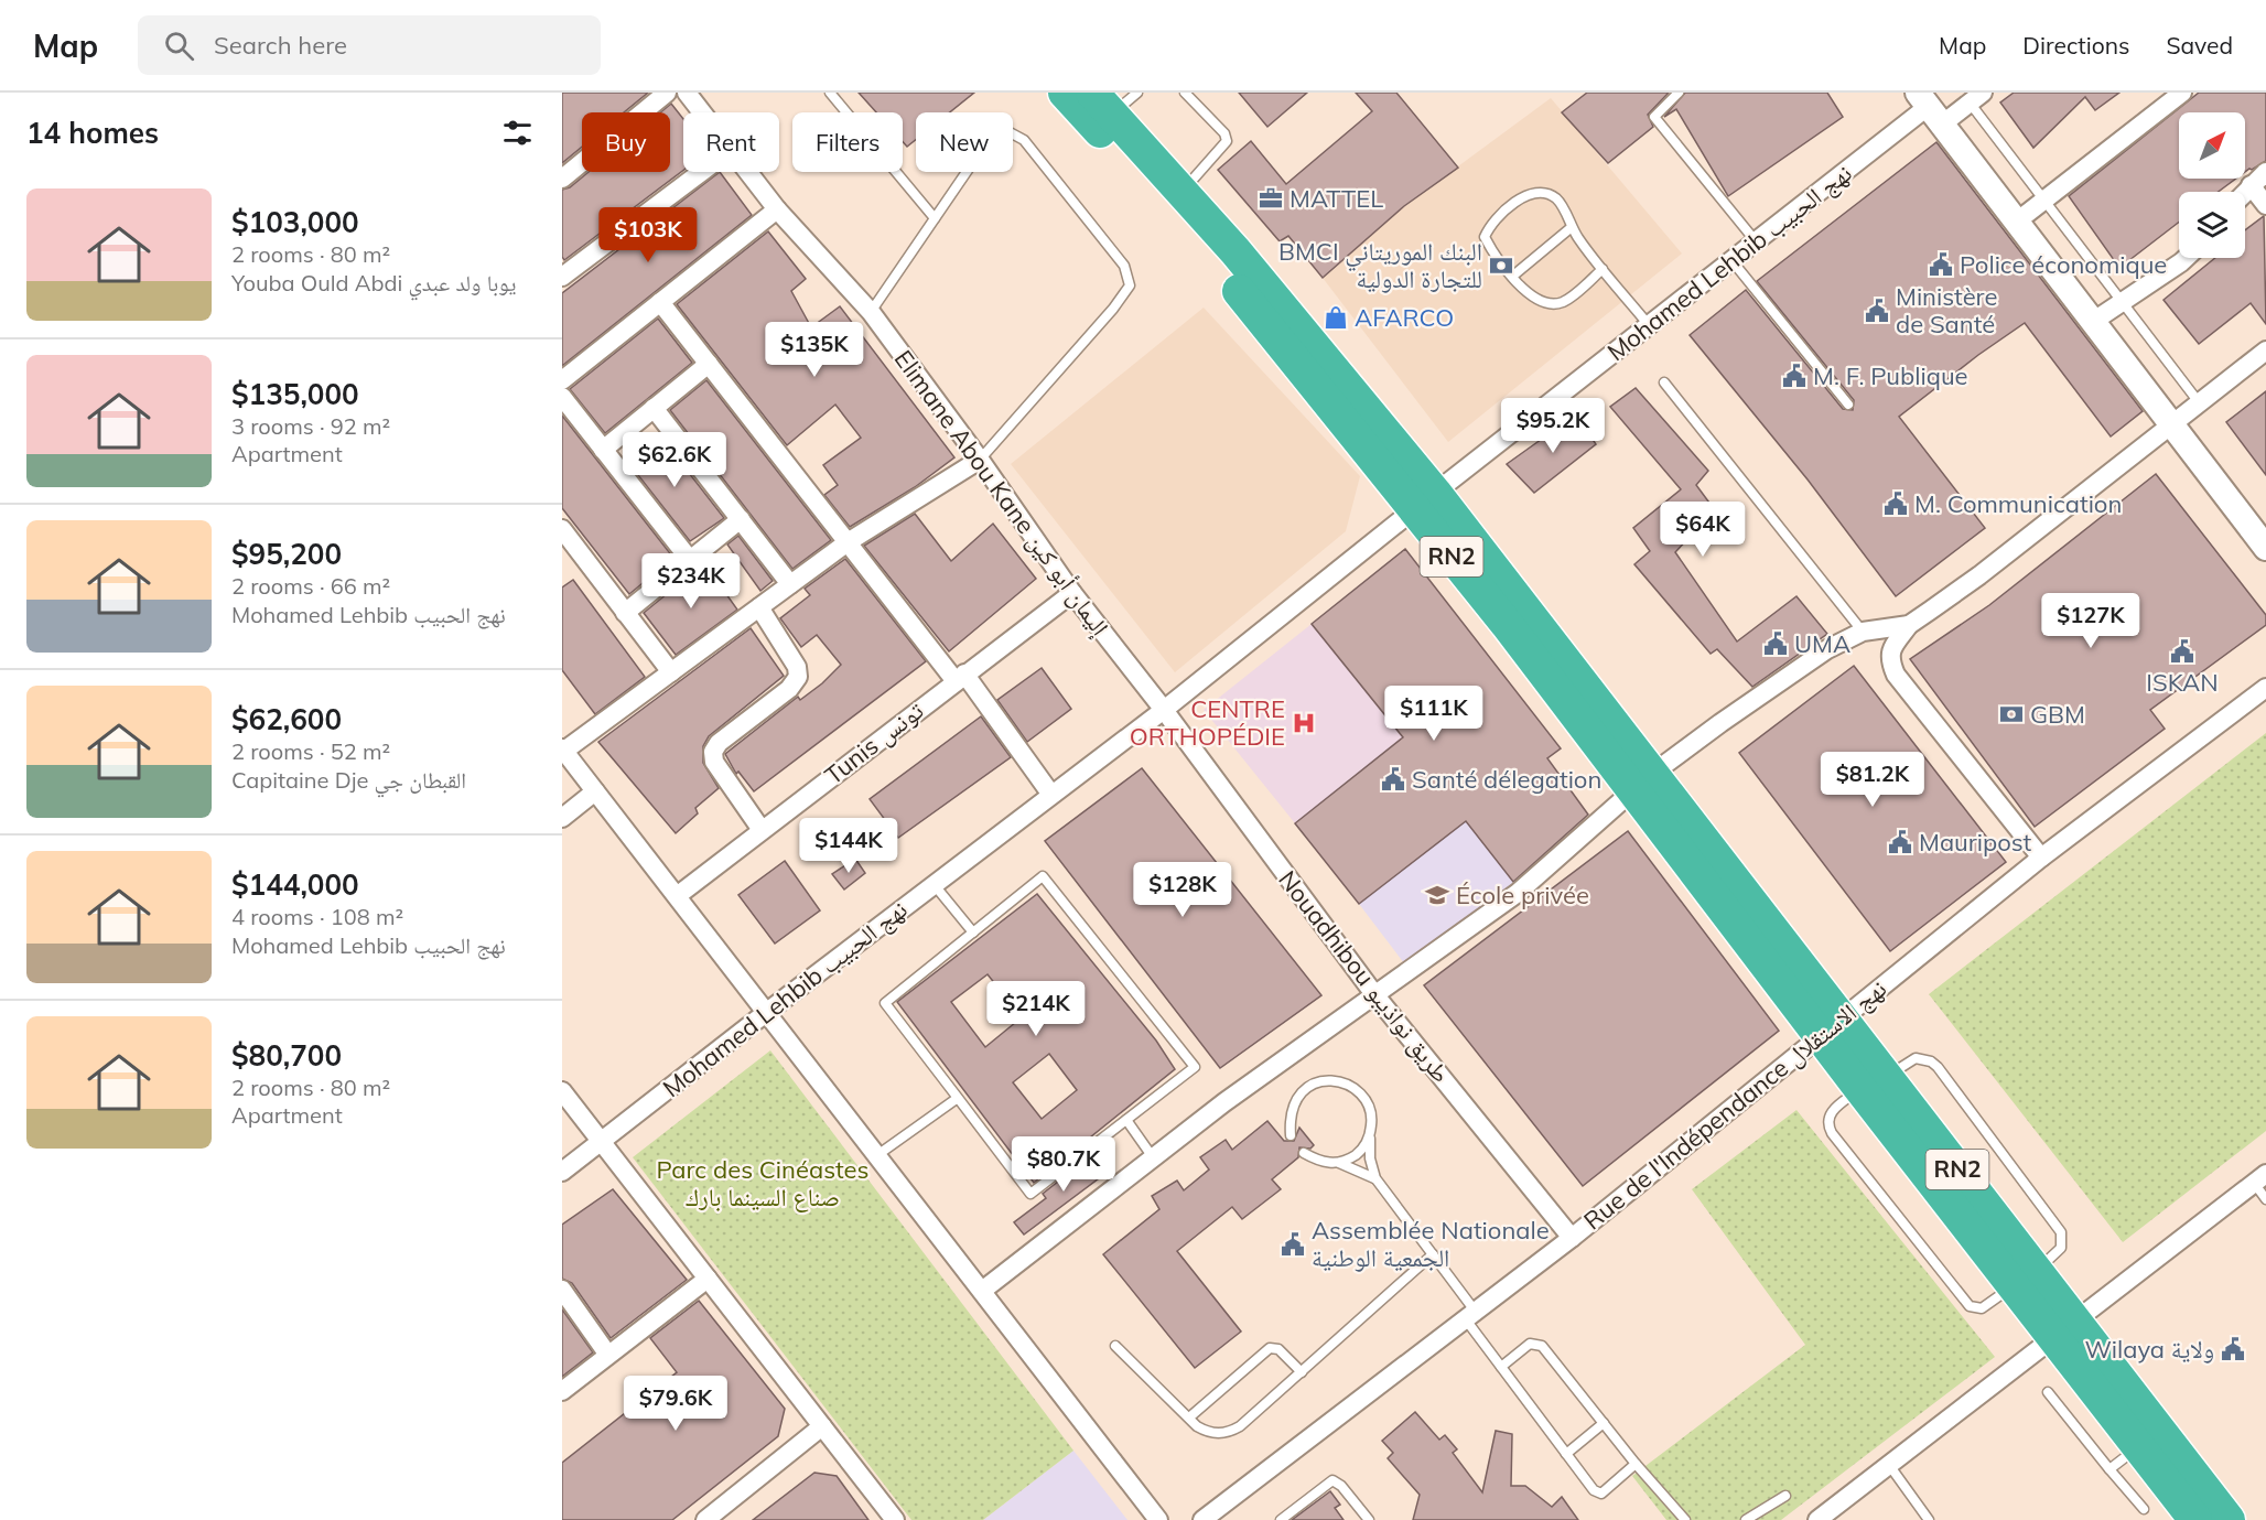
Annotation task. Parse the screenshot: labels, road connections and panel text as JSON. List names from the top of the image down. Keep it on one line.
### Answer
{"streets":{"highway":["RN2"],"street":["Mohamed Lehbib نهج الحبيب","Elimane Abou Kane إليمان أبو كين","Tunis تونس","Nouadhibou طريق نواذيبو","Rue de l'Indépendance نهج الاستقلال"]},"crossings":[["Mohamed Lehbib نهج الحبيب","Elimane Abou Kane إليمان أبو كين"],["Mohamed Lehbib نهج الحبيب","RN2"],["Mohamed Lehbib نهج الحبيب","Nouadhibou طريق نواذيبو"],["Elimane Abou Kane إليمان أبو كين","Tunis تونس"],["Elimane Abou Kane إليمان أبو كين","Nouadhibou طريق نواذيبو"],["RN2","Rue de l'Indépendance نهج الاستقلال"],["Nouadhibou طريق نواذيبو","Rue de l'Indépendance نهج الاستقلال"]],"parks":["Parc des Cinéastes صناع السينما بارك"],"places":{"office":["MATTEL"],"public building":["Police économique","Ministère de Santé","M. F. Publique","M. Communication","UMA","ISKAN","Santé délegation","Mauripost","Assemblée Nationale الجمعية الوطنية","Wilaya ولاية"],"bank":["BMCI البنك الموريتاني للتجارة الدولية","GBM"],"shop":["AFARCO"],"hospital":["CENTRE ORTHOPÉDIE"],"school or university":["École privée"]},"north":"top right","page":{"header":"Map","search":"Search here","nav":["Map","Directions","Saved"],"heading":"14 homes","chip":["Buy","Rent","Filters","New"],"list":[{"name":"$103,000","note":"2 rooms · 80 m² · Youba Ould Abdi يوبا ولد عبدي"},{"name":"$135,000","note":"3 rooms · 92 m² · Apartment"},{"name":"$95,200","note":"2 rooms · 66 m² · Mohamed Lehbib نهج الحبيب"},{"name":"$62,600","note":"2 rooms · 52 m² · Capitaine Dje القبطان جي"},{"name":"$144,000","note":"4 rooms · 108 m² · Mohamed Lehbib نهج الحبيب"},{"name":"$80,700","note":"2 rooms · 80 m² · Apartment"}],"price":["$103K","$135K","$95.2K","$62.6K","$64K","$234K","$127K","$111K","$81.2K","$144K","$128K","$214K","$80.7K","$79.6K"]}}
